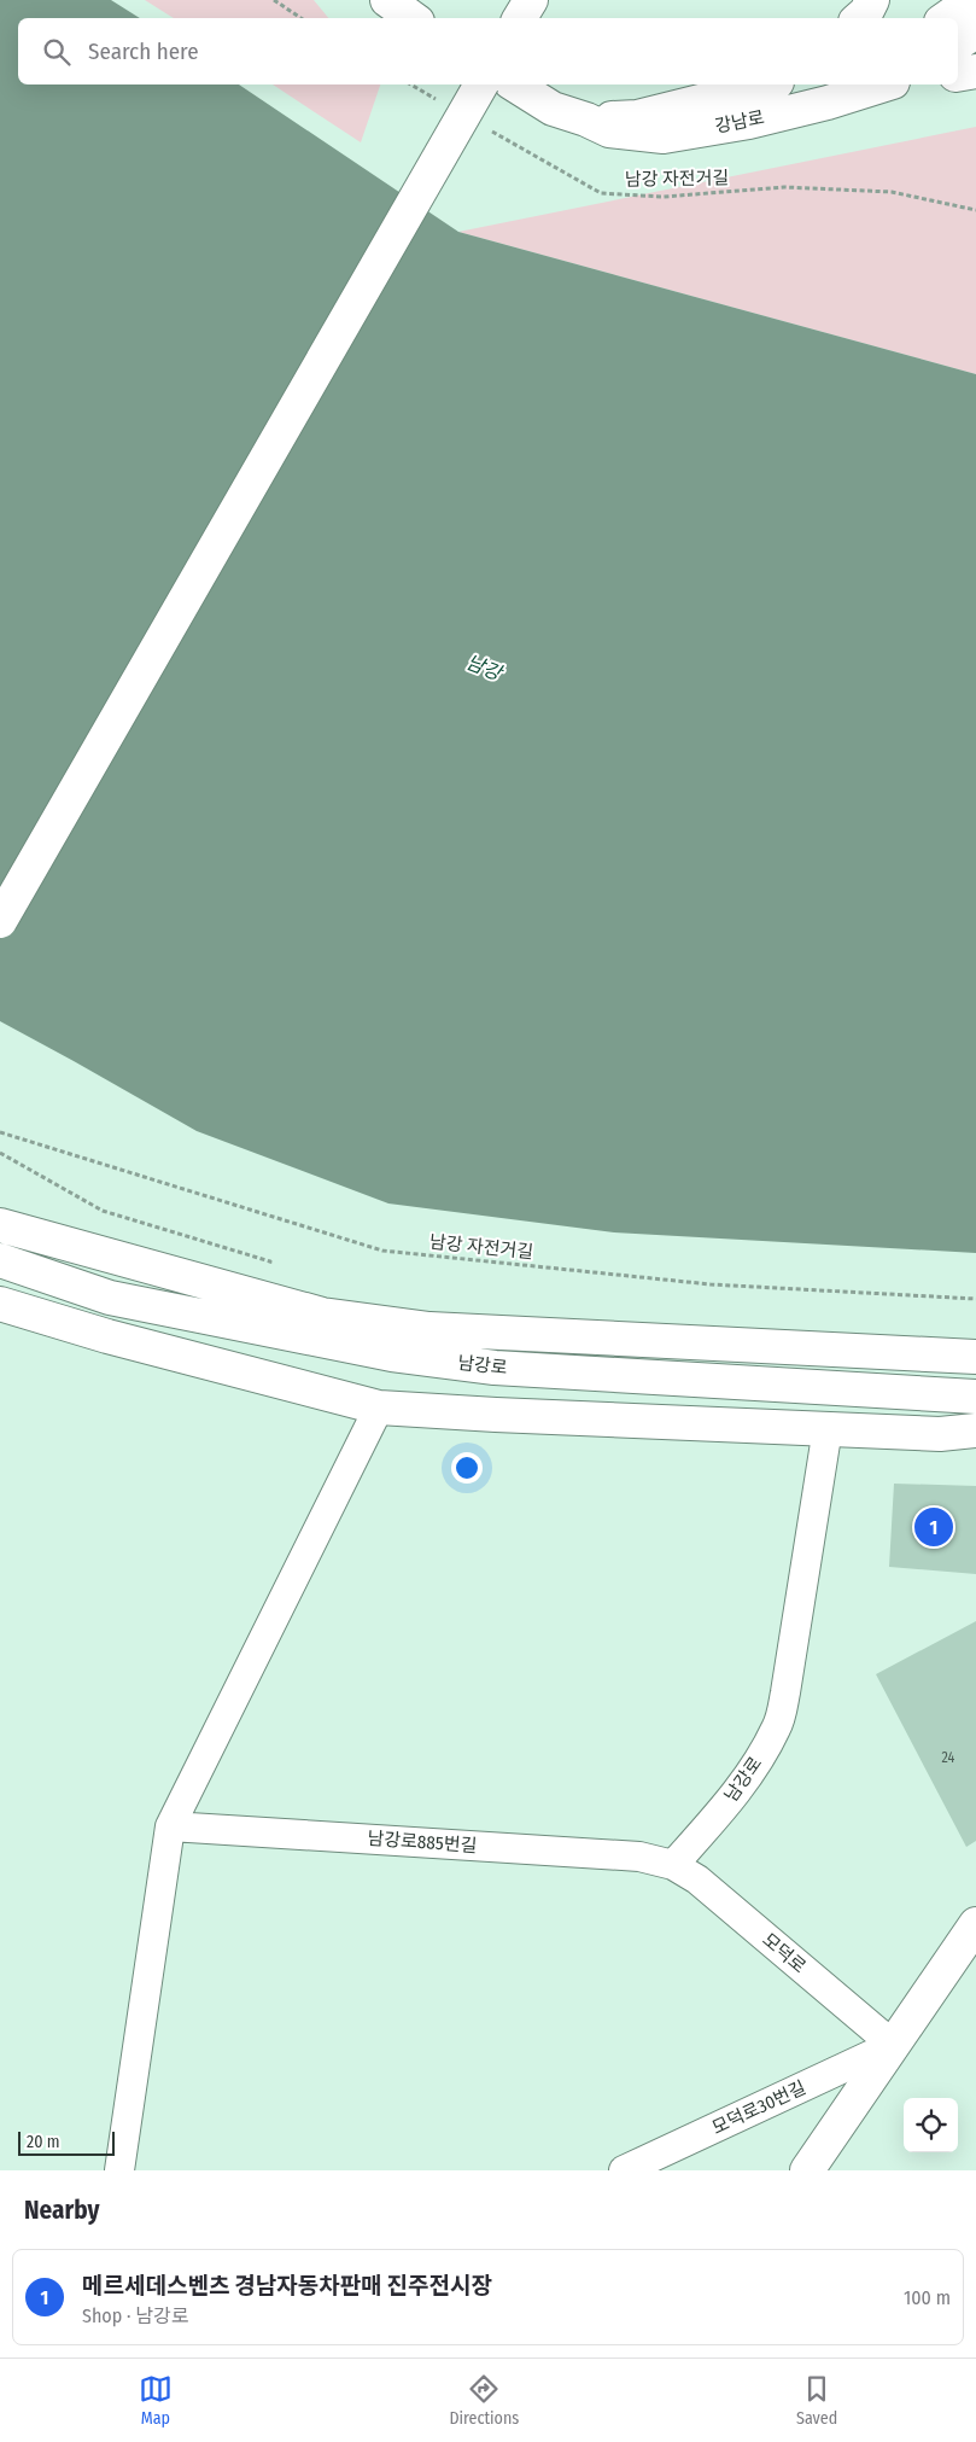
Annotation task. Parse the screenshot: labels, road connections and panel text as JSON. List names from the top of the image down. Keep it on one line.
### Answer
{"streets":{"street":["강남로","남강로","남강로885번길","모덕로","모덕로30번길"],"path":["남강 자전거길"]},"crossings":[["남강로","남강로885번길"],["남강로","모덕로"],["남강로885번길","모덕로"],["모덕로","모덕로30번길"]],"water":["남강"],"house_numbers":["24"],"scale_bar":"20 m","page":{"search":"Search here","pins":"1","scale":"20 m","heading":"Nearby","list":[{"mark":"1","name":"메르세데스벤츠 경남자동차판매 진주전시장","note":"Shop · 남강로","value":"100 m"}],"nav":["Map","Directions","Saved"]}}
